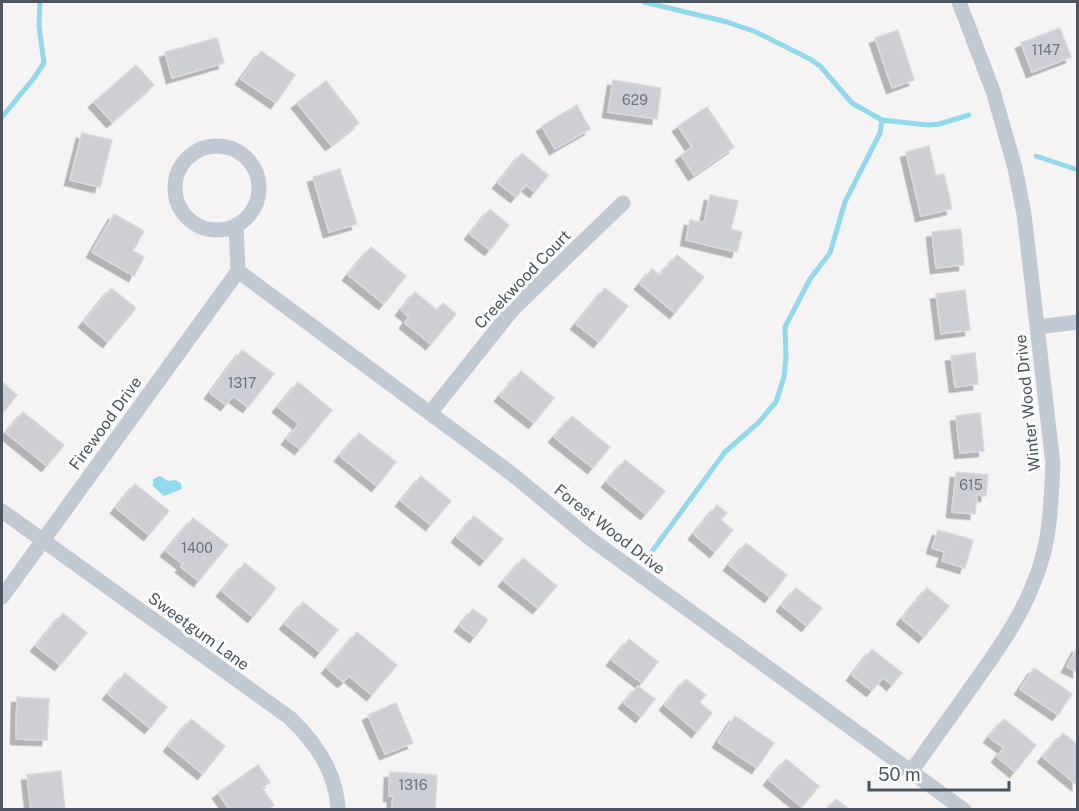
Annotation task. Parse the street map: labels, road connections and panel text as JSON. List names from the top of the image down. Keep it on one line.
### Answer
{"streets":{"street":["Creekwood Court","Winter Wood Drive","Firewood Drive","Forest Wood Drive","Sweetgum Lane"]},"crossings":[["Creekwood Court","Forest Wood Drive"],["Winter Wood Drive","Forest Wood Drive"],["Firewood Drive","Forest Wood Drive"],["Firewood Drive","Sweetgum Lane"]],"house_numbers":["1147","629","1317","615","1400","1316"],"scale_bar":"50 m"}
